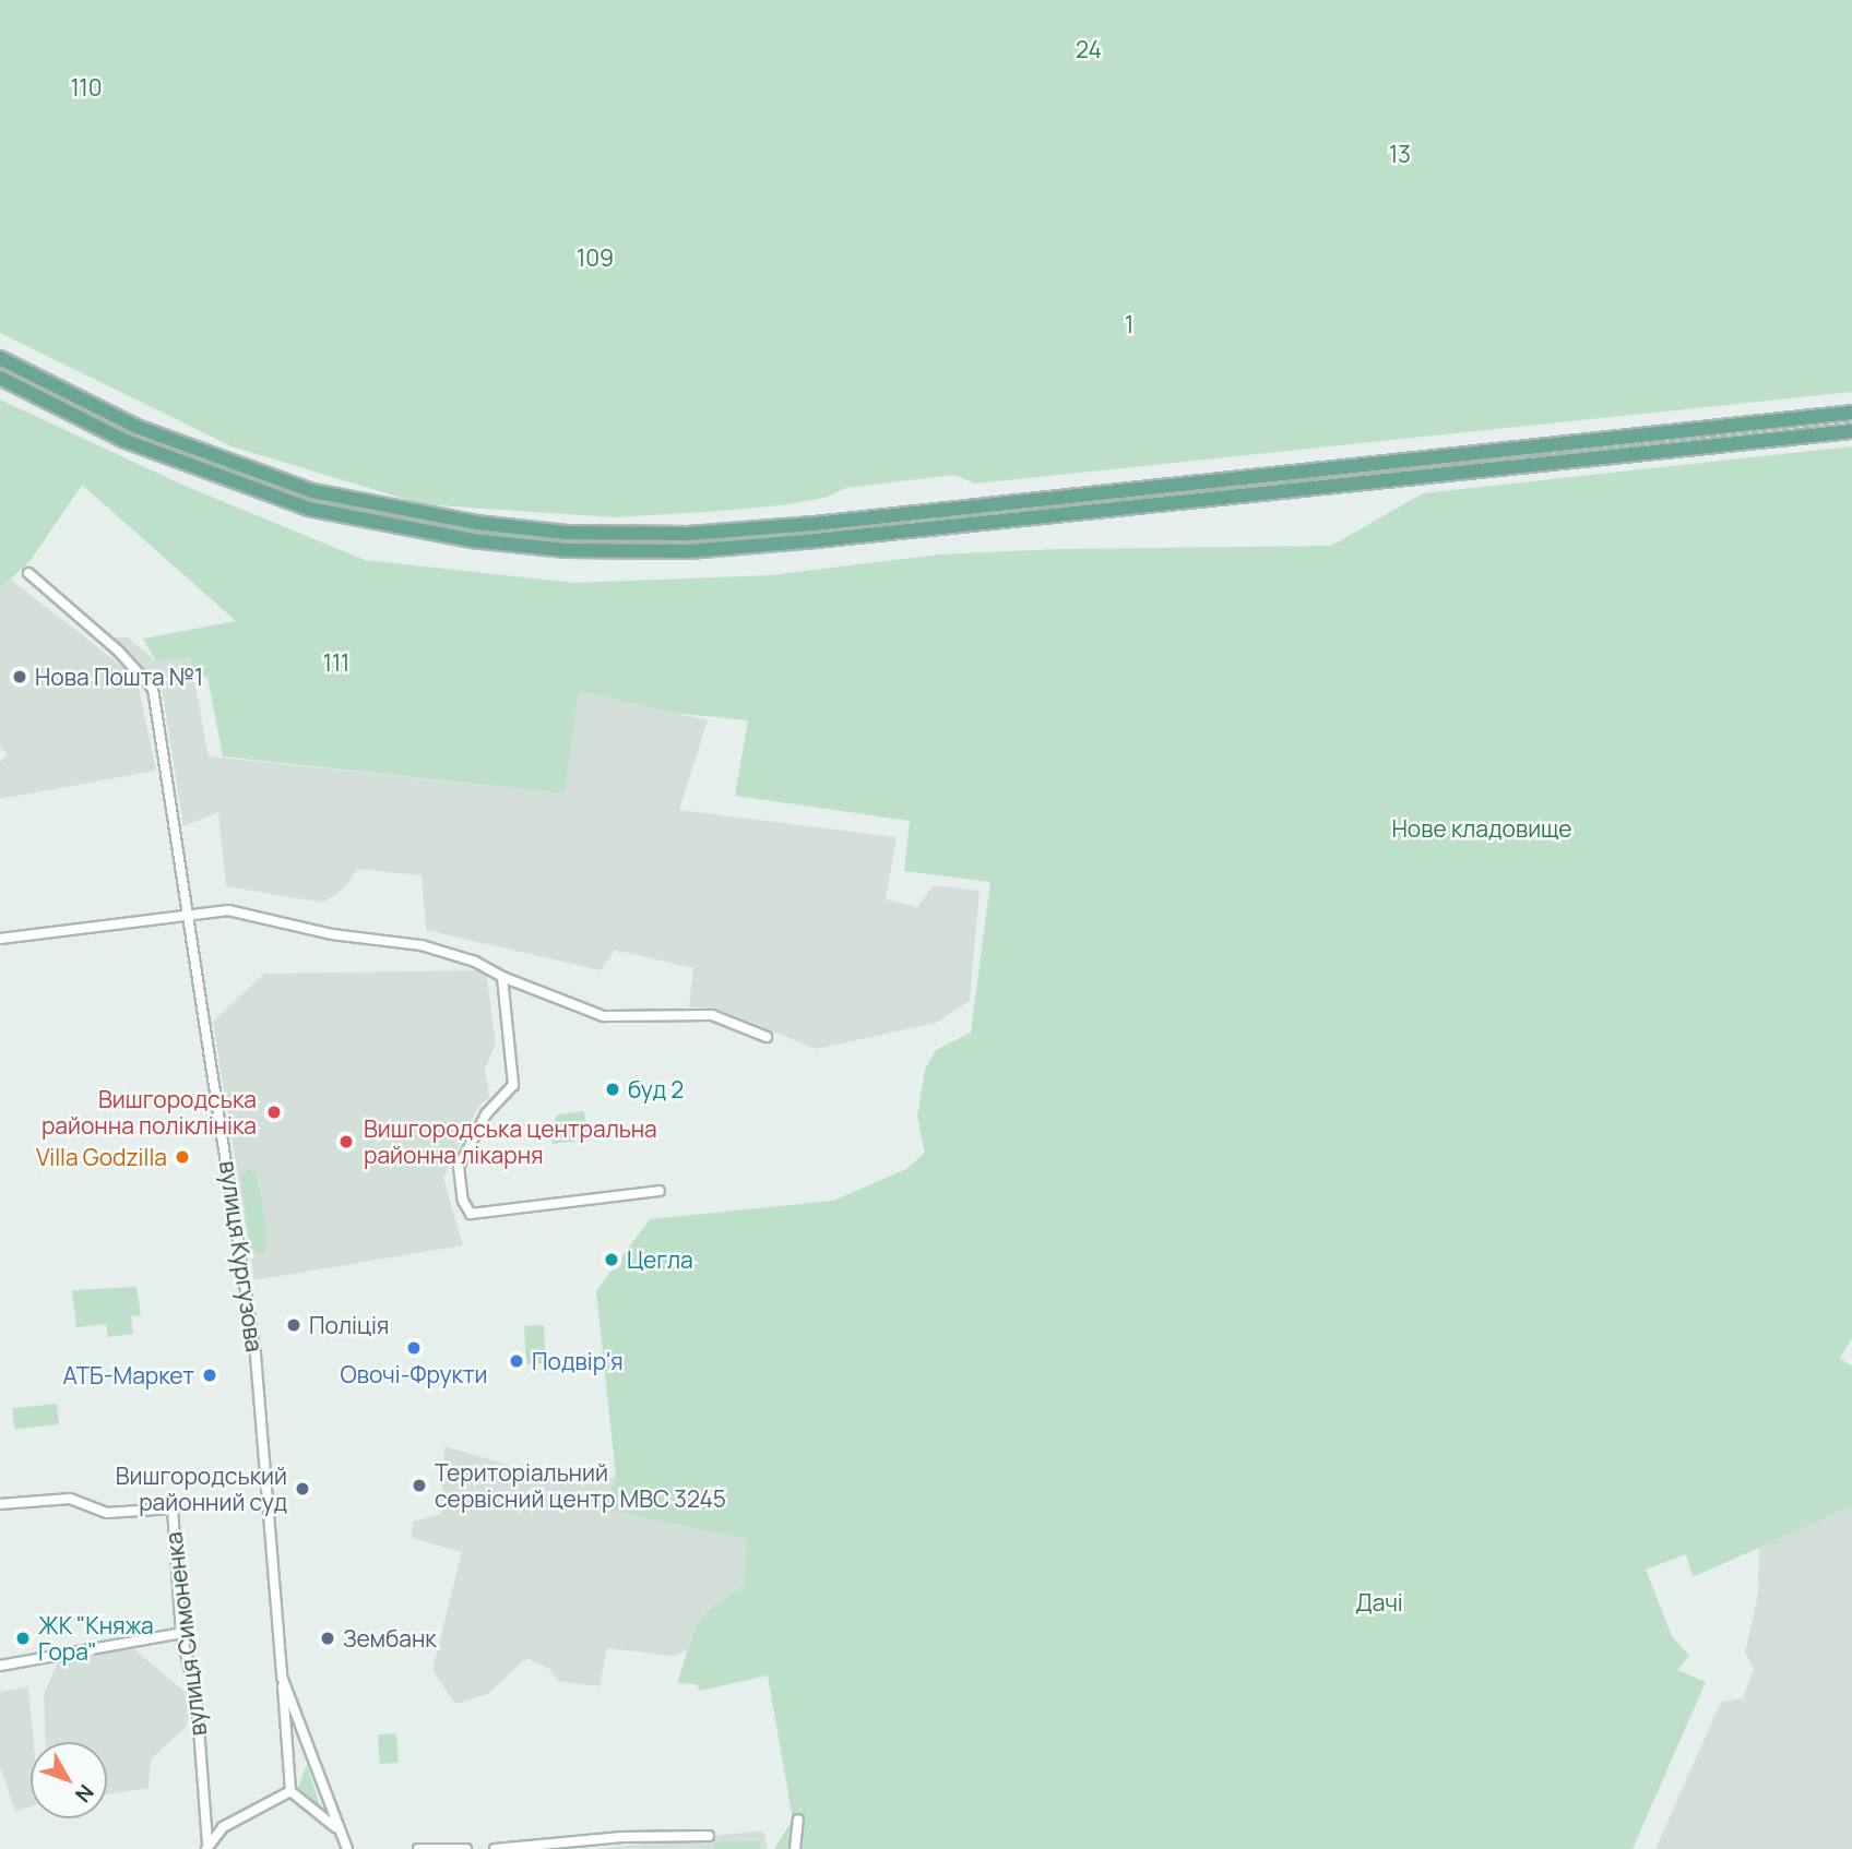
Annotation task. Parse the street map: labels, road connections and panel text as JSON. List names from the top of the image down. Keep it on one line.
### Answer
{"streets":{"street":["вулиця Кургузова","вулиця Симоненка"]},"parks":["24","110","13","109","1","111","Нове кладовище","Дачі"],"places":["Нова Пошта №1","буд 2","Вишгородська районна поліклініка","Вишгородська центральна районна лікарня","Villa Godzilla","Цегла","Поліція","Овочі-Фрукти","Подвір'я","АТБ-Маркет","Територіальний сервісний центр МВС 3245","Вишгородський районний суд","ЖК \"Княжа Гора\"","Зембанк"],"north":"bottom right"}
